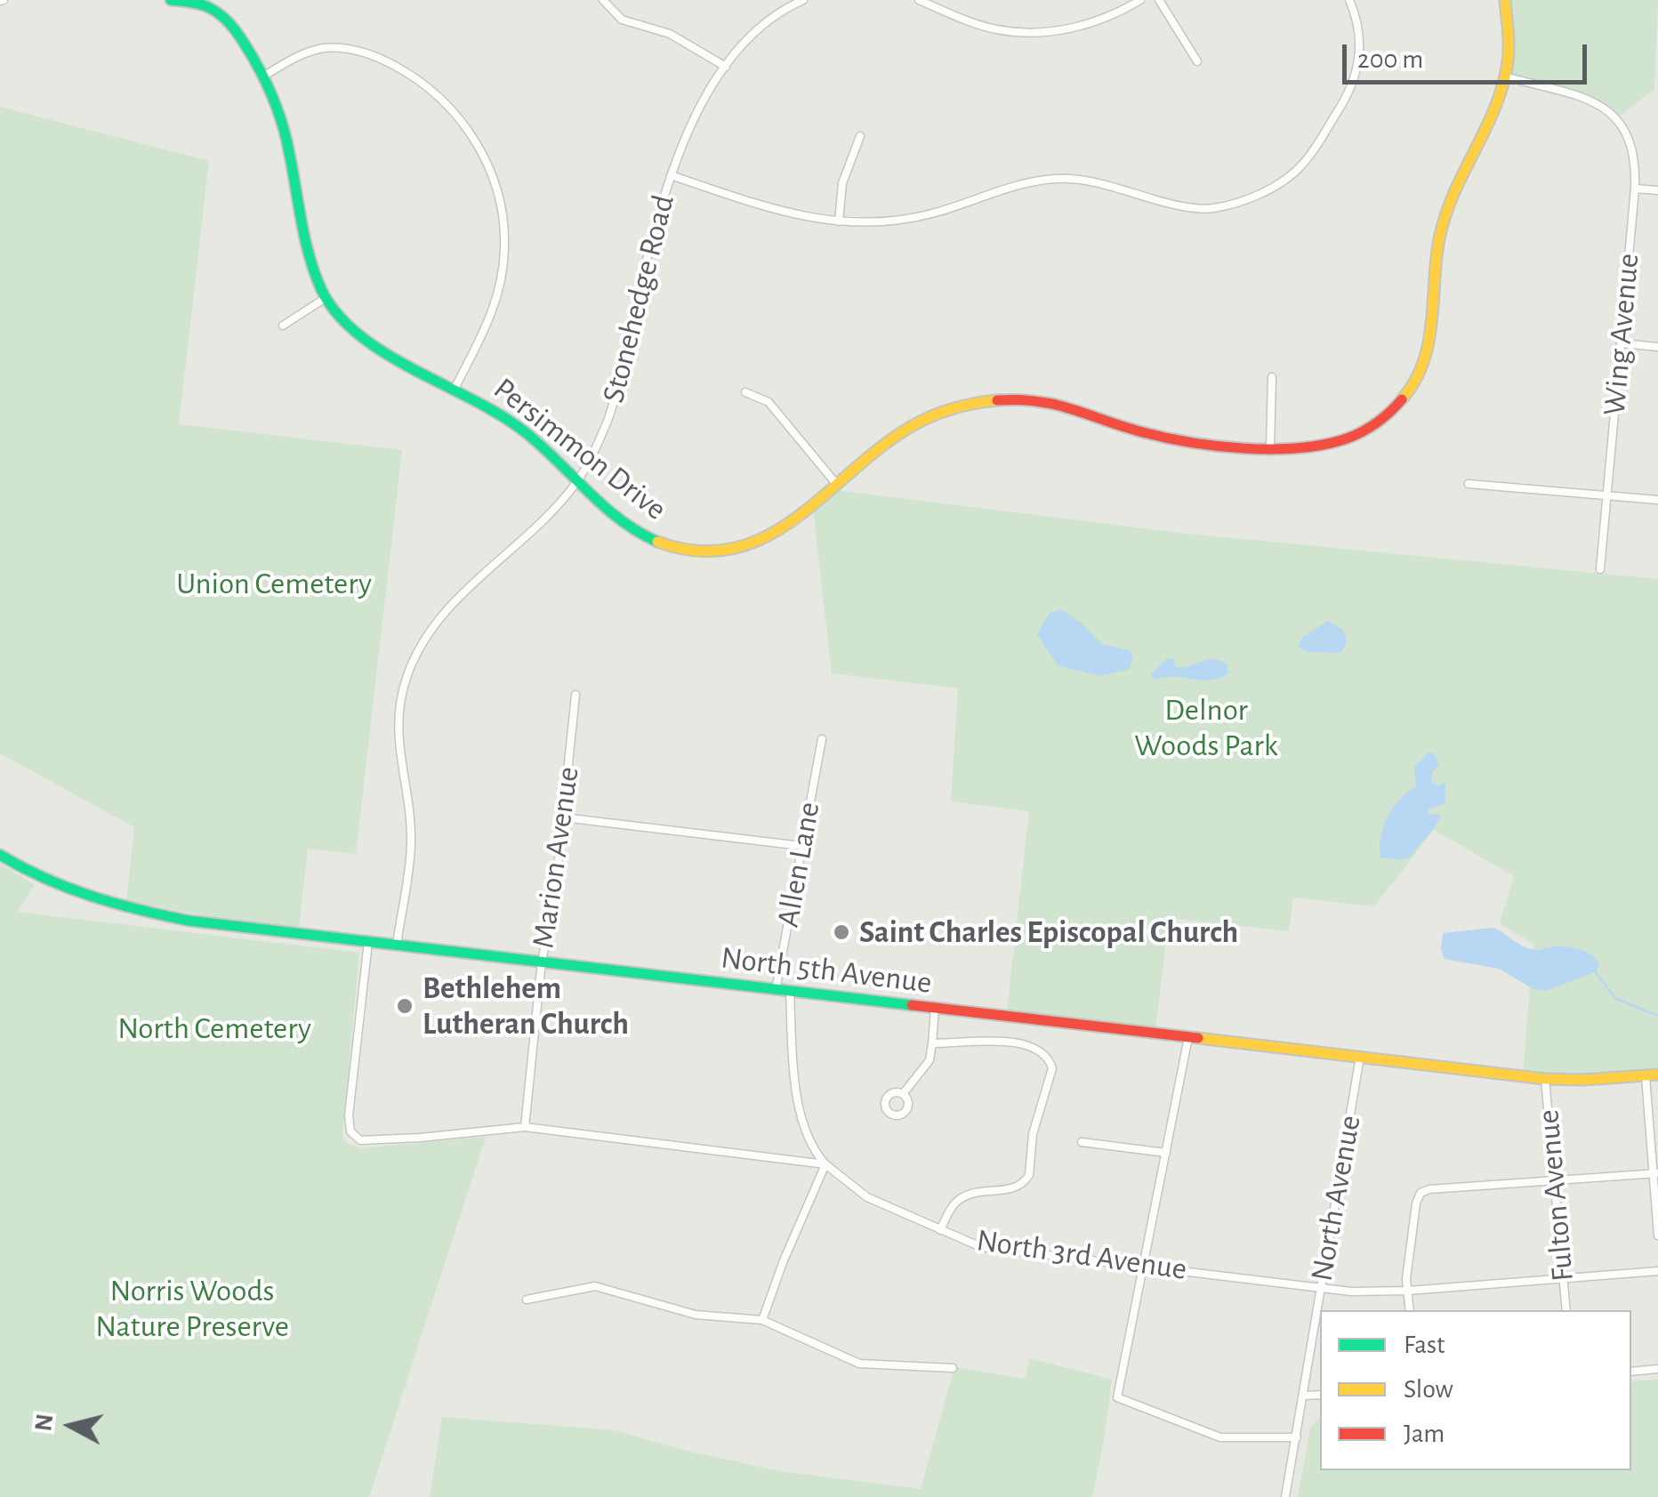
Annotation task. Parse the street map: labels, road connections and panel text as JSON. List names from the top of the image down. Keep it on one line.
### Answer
{"streets":{"street":["Stonehedge Road","Wing Avenue","Persimmon Drive","Marion Avenue","Allen Lane","North 5th Avenue","Fulton Avenue","North Avenue","North 3rd Avenue"]},"crossings":[["Stonehedge Road","Persimmon Drive"],["Stonehedge Road","North 5th Avenue"],["Wing Avenue","Persimmon Drive"],["Marion Avenue","North 5th Avenue"],["Allen Lane","North 5th Avenue"],["North 5th Avenue","Fulton Avenue"],["North 5th Avenue","North Avenue"],["Fulton Avenue","North 3rd Avenue"],["North Avenue","North 3rd Avenue"]],"parks":["Union Cemetery","Delnor Woods Park","North Cemetery","Norris Woods Nature Preserve"],"places":["Saint Charles Episcopal Church","Bethlehem Lutheran Church"],"legend":["Fast","Slow","Jam"],"scale_bar":"200 m","north":"left"}
